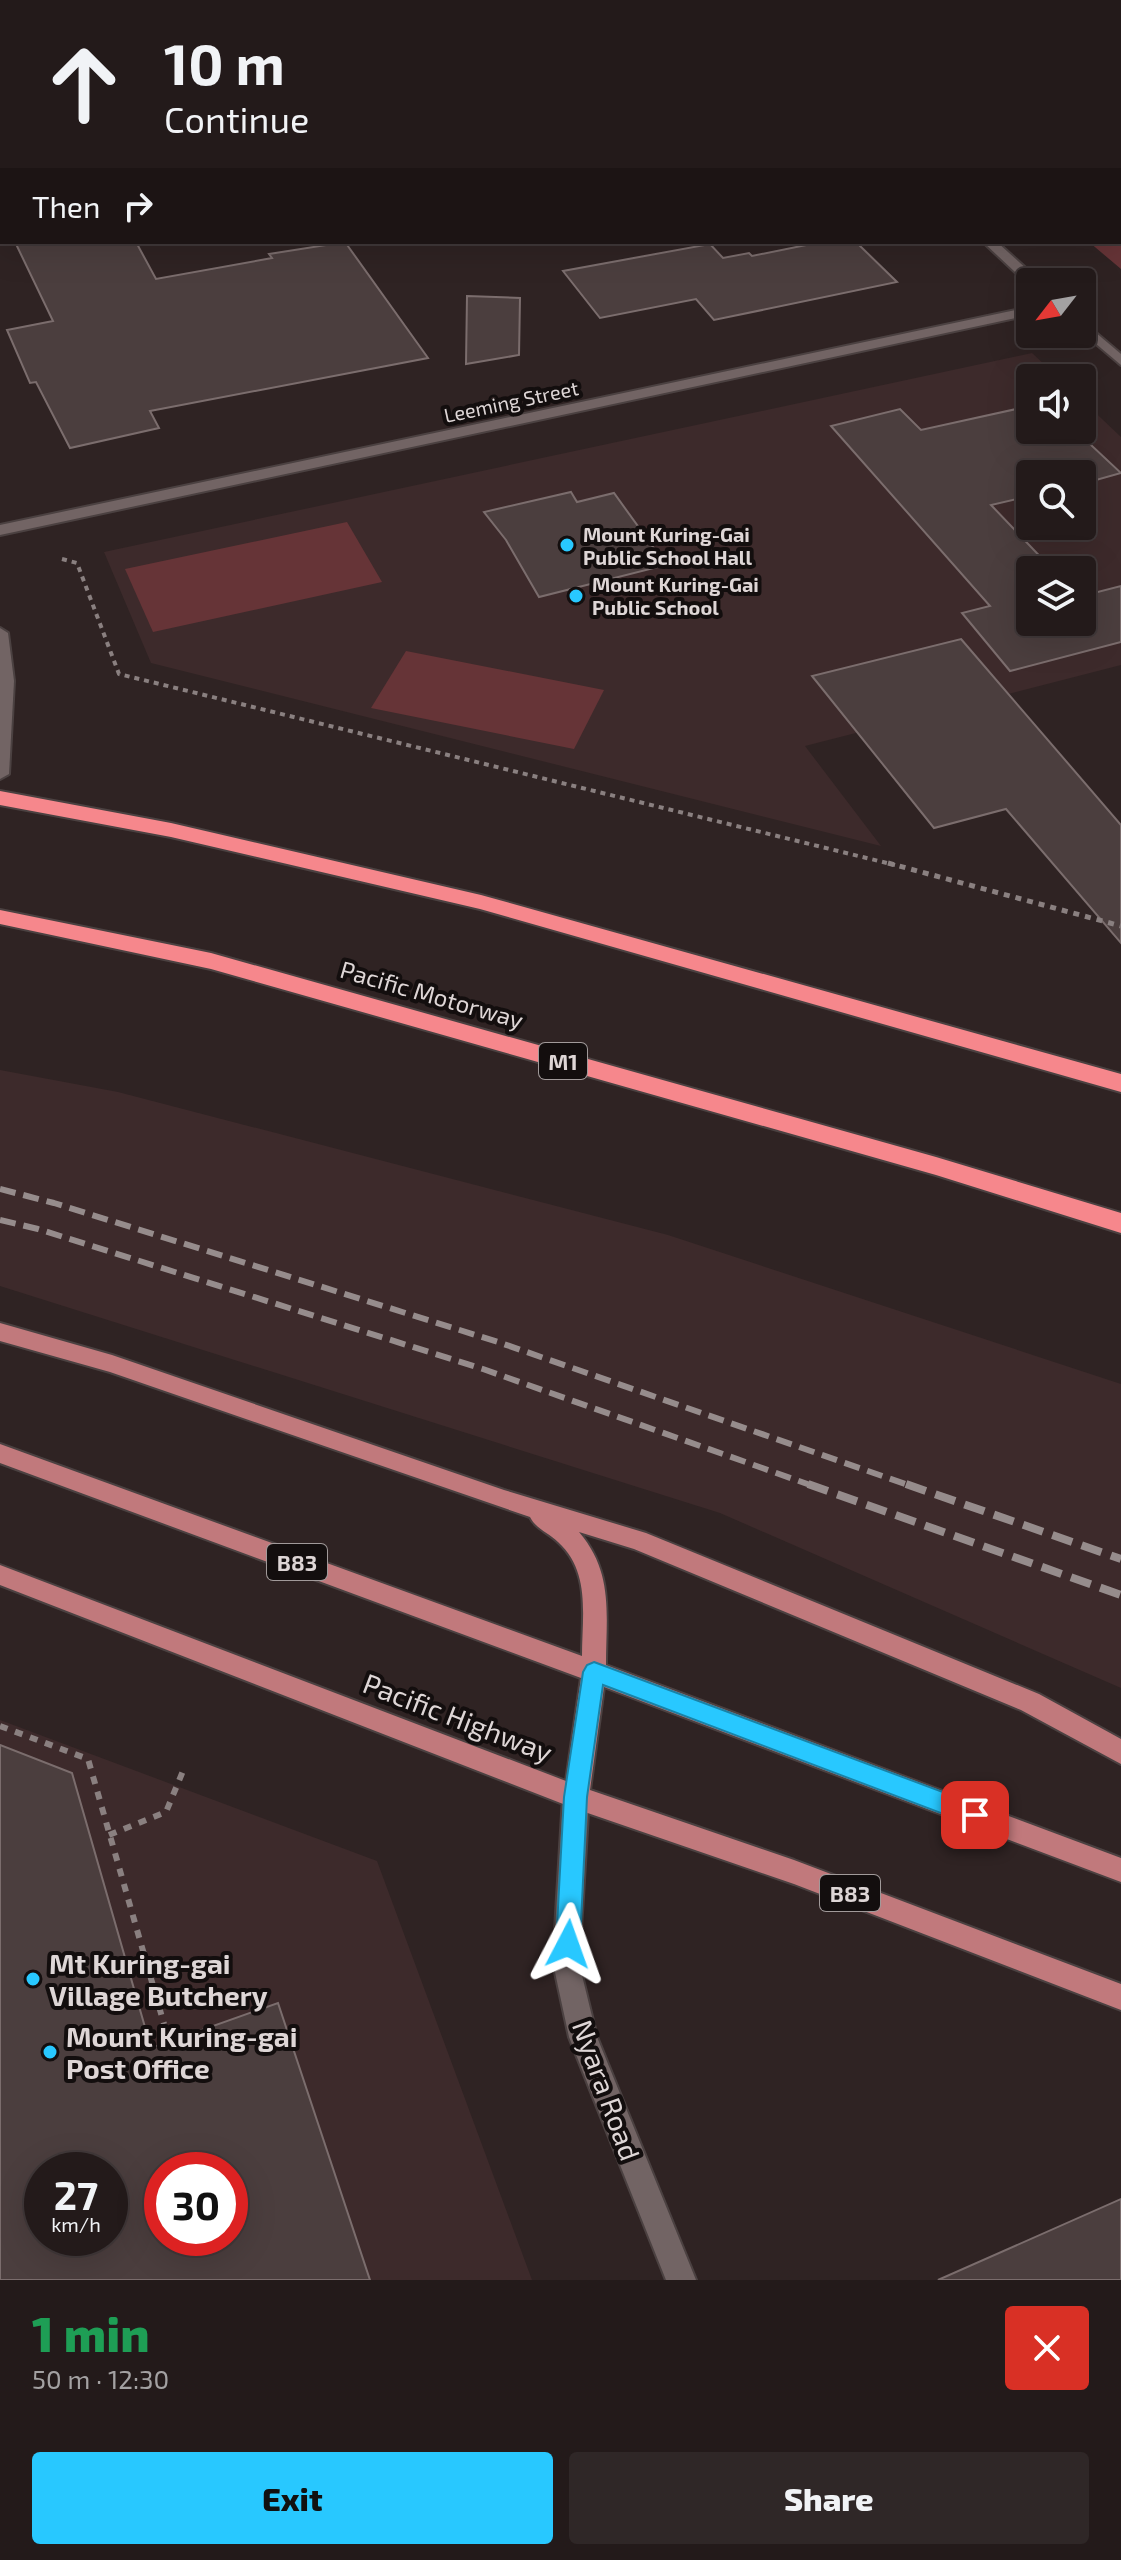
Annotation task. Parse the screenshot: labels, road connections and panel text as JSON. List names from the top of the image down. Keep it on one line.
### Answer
{"streets":{"highway":["Pacific Motorway","M1"],"main road":["B83","Pacific Highway"],"street":["Leeming Street","Nyara Road"]},"crossings":[["Pacific Highway","Nyara Road"]],"places":["Mount Kuring-Gai Public School Hall","Mount Kuring-Gai Public School","Mt Kuring-gai Village Butchery","Mount Kuring-gai Post Office"],"north":"bottom left","page":{"turn":["10 m","Continue"],"then":"Then","speed":"27 km/h","limit":"30","heading":["1 min","50 m · 12:30"],"buttons":["Exit","Share"]}}
